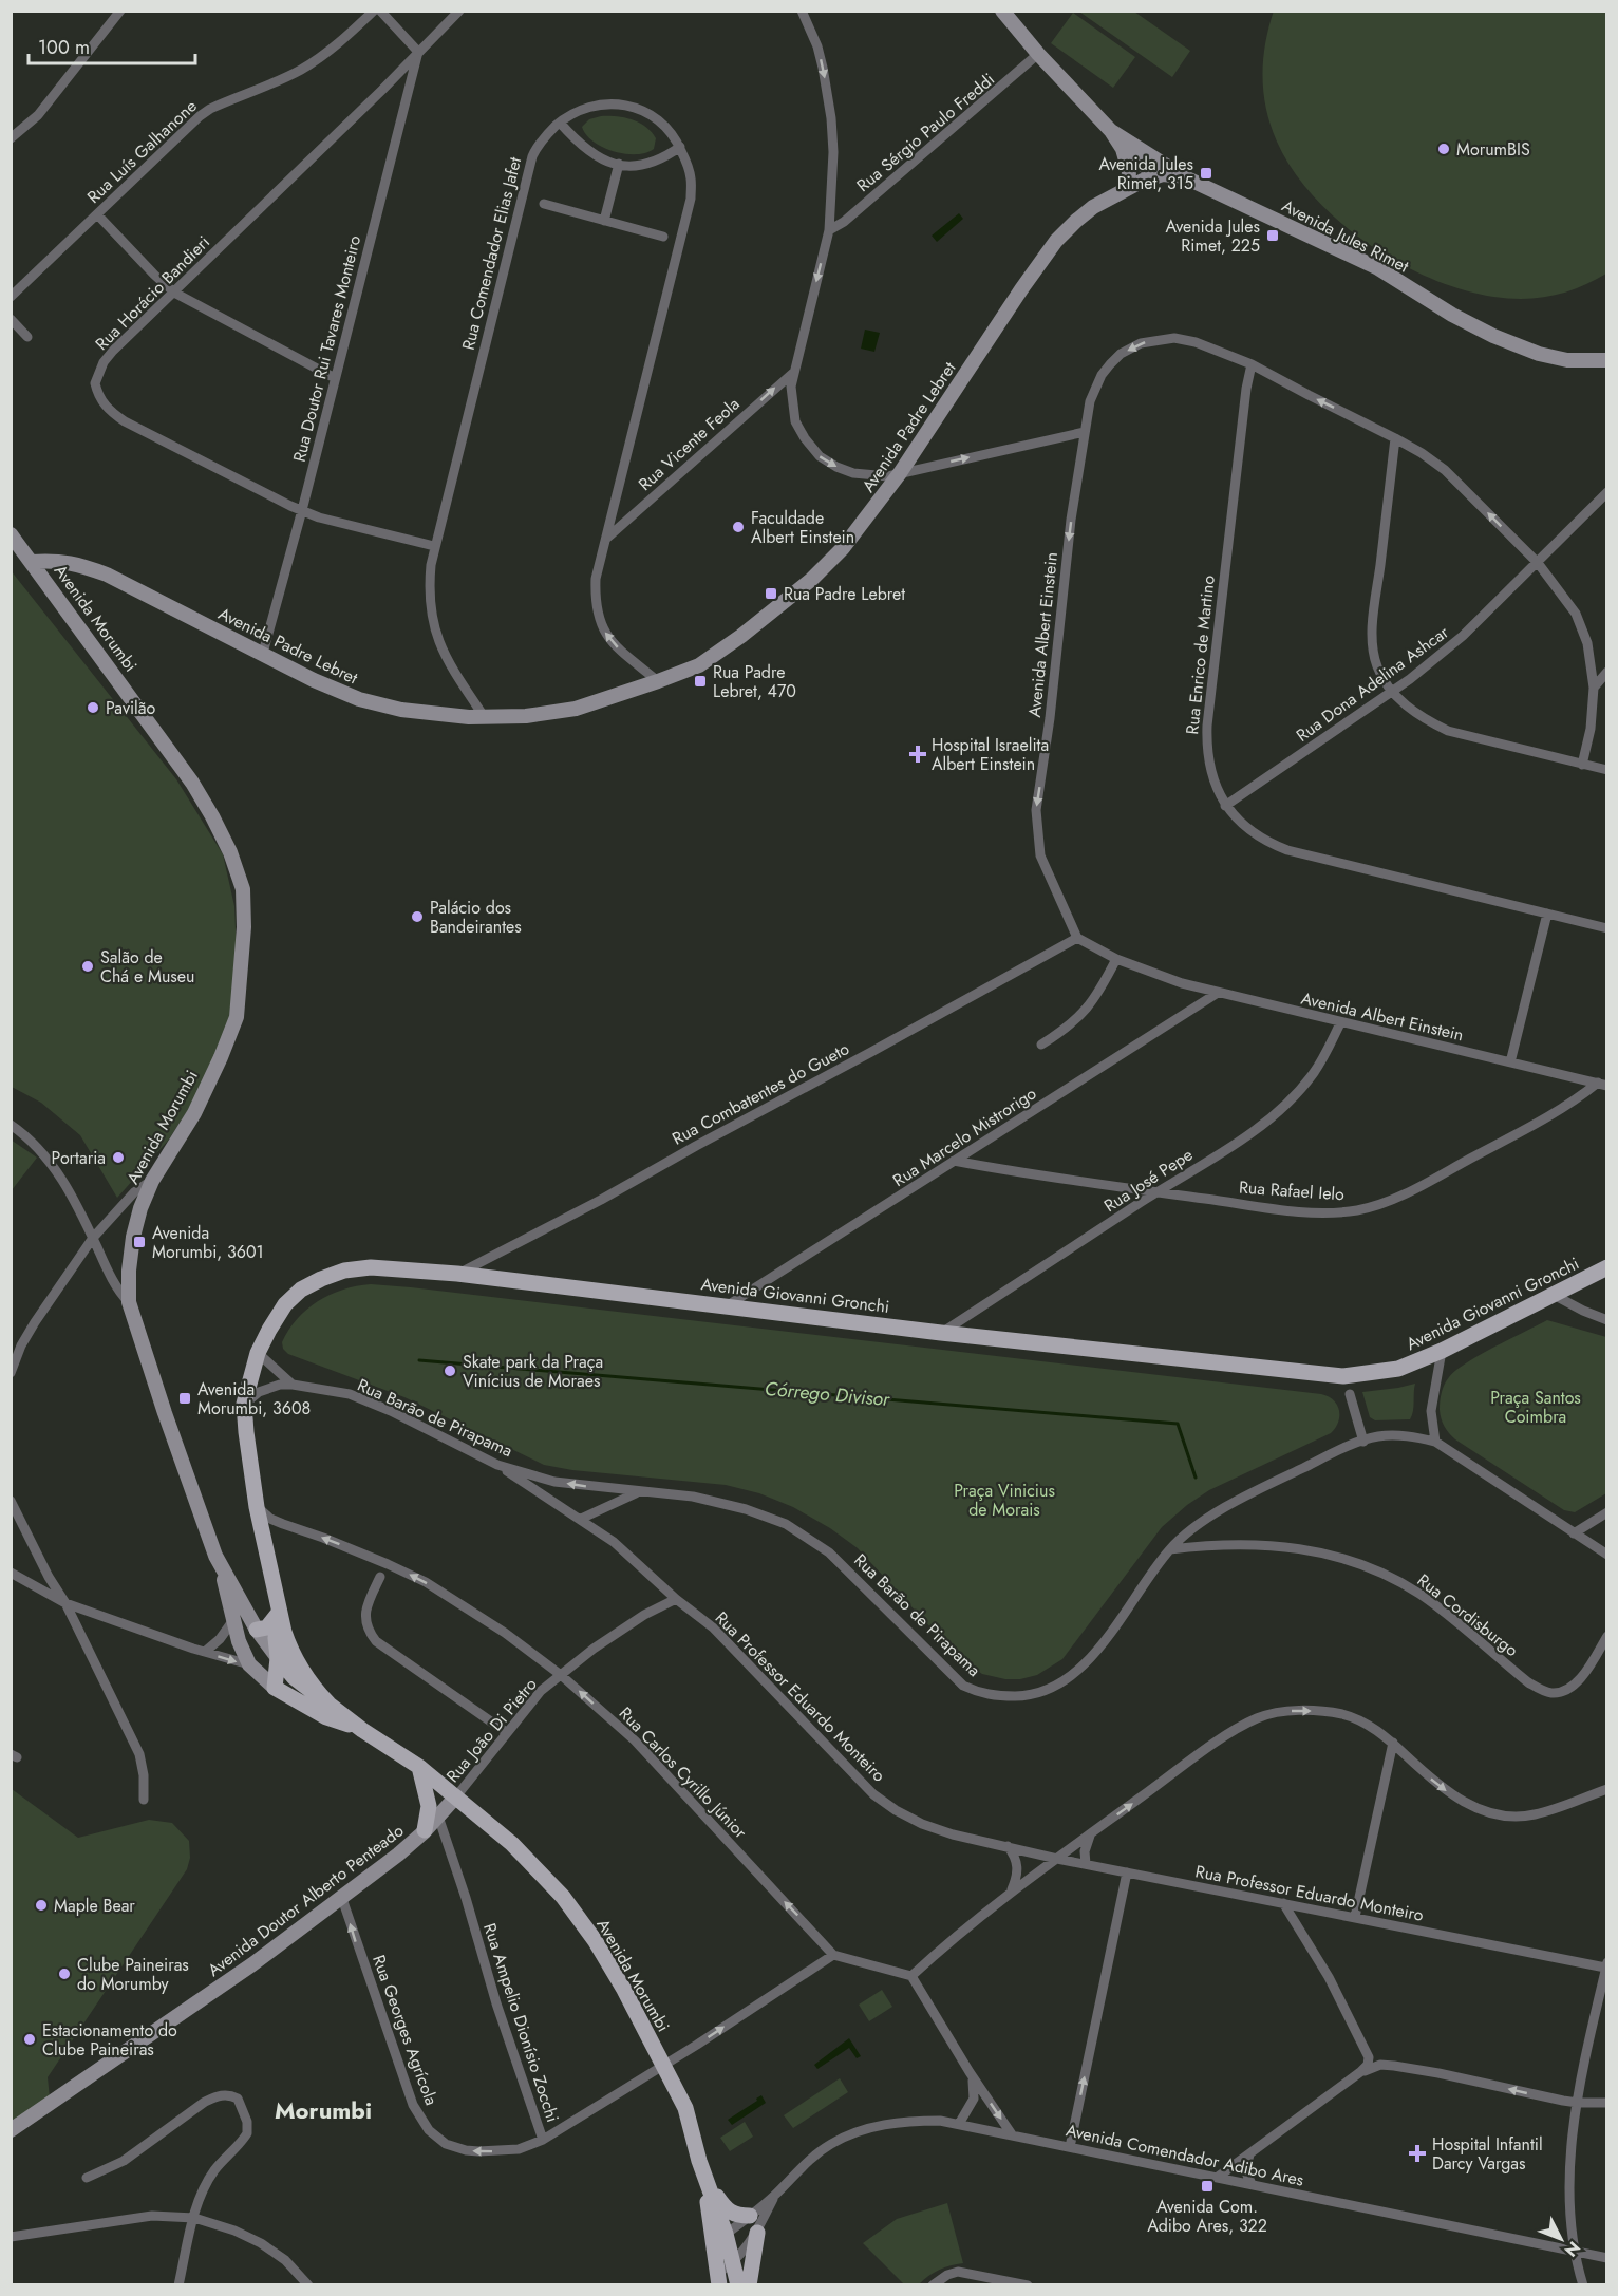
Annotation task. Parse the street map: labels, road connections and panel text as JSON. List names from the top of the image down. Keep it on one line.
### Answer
{"streets":{"main road":["Avenida Jules Rimet","Avenida Padre Lebret","Avenida Morumbi","Avenida Giovanni Gronchi","Avenida Doutor Alberto Penteado"],"street":["Rua Sérgio Paulo Freddi","Rua Luís Galhanone","Rua Comendador Elias Jafet","Rua Horácio Bandieri","Rua Doutor Rui Tavares Monteiro","Rua Vicente Feola","Avenida Albert Einstein","Rua Enrico de Martino","Rua Dona Adelina Ashcar","Rua Combatentes do Gueto","Rua Marcelo Mistrorigo","Rua José Pepe","Rua Rafael Ielo","Rua Barão de Pirapama","Rua Cordisburgo","Rua Professor Eduardo Monteiro","Rua João Di Pietro","Rua Carlos Cyrillo Júnior","Rua Ampelio Dionísio Zocchi","Rua Georges Agrícola","Avenida Comendador Adibo Ares"]},"crossings":[["Rua Sérgio Paulo Freddi","Avenida Jules Rimet"],["Avenida Jules Rimet","Avenida Padre Lebret"],["Rua Comendador Elias Jafet","Rua Horácio Bandieri"],["Rua Comendador Elias Jafet","Avenida Padre Lebret"],["Rua Comendador Elias Jafet","Rua Vicente Feola"],["Rua Horácio Bandieri","Rua Doutor Rui Tavares Monteiro"],["Rua Doutor Rui Tavares Monteiro","Avenida Padre Lebret"],["Avenida Padre Lebret","Avenida Morumbi"],["Avenida Morumbi","Avenida Giovanni Gronchi"],["Avenida Morumbi","Rua João Di Pietro"],["Avenida Morumbi","Avenida Doutor Alberto Penteado"],["Avenida Morumbi","Rua Ampelio Dionísio Zocchi"],["Avenida Morumbi","Avenida Comendador Adibo Ares"],["Avenida Albert Einstein","Rua Enrico de Martino"],["Avenida Albert Einstein","Rua Dona Adelina Ashcar"],["Avenida Albert Einstein","Rua Combatentes do Gueto"],["Avenida Albert Einstein","Rua Marcelo Mistrorigo"],["Avenida Albert Einstein","Rua José Pepe"],["Avenida Albert Einstein","Rua Rafael Ielo"],["Rua Enrico de Martino","Rua Dona Adelina Ashcar"],["Rua Combatentes do Gueto","Avenida Giovanni Gronchi"],["Rua Marcelo Mistrorigo","Rua Rafael Ielo"],["Rua Marcelo Mistrorigo","Avenida Giovanni Gronchi"],["Rua José Pepe","Rua Rafael Ielo"],["Rua José Pepe","Avenida Giovanni Gronchi"],["Avenida Giovanni Gronchi","Rua Barão de Pirapama"],["Avenida Giovanni Gronchi","Rua Carlos Cyrillo Júnior"],["Rua Barão de Pirapama","Rua Cordisburgo"],["Rua Barão de Pirapama","Rua Professor Eduardo Monteiro"],["Rua Professor Eduardo Monteiro","Rua João Di Pietro"],["Rua João Di Pietro","Rua Carlos Cyrillo Júnior"],["Rua João Di Pietro","Avenida Doutor Alberto Penteado"],["Rua Carlos Cyrillo Júnior","Rua Ampelio Dionísio Zocchi"],["Avenida Doutor Alberto Penteado","Rua Ampelio Dionísio Zocchi"],["Avenida Doutor Alberto Penteado","Rua Georges Agrícola"],["Rua Ampelio Dionísio Zocchi","Rua Georges Agrícola"]],"one_way":["Rua Vicente Feola","Rua Carlos Cyrillo Júnior","Rua Georges Agrícola"],"districts":["Morumbi"],"water":["Córrego Divisor"],"parks":["Praça Santos Coimbra","Praça Vinicius de Morais"],"places":{"other":["MorumBIS","Faculdade Albert Einstein","Pavilão","Palácio dos Bandeirantes","Salão de Chá e Museu","Portaria","Skate park da Praça Vinícius de Moraes","Maple Bear","Clube Paineiras do Morumby","Estacionamento do Clube Paineiras"],"transit":["Avenida Jules Rimet, 315","Avenida Jules Rimet, 225","Rua Padre Lebret","Rua Padre Lebret, 470","Avenida Morumbi, 3601","Avenida Morumbi, 3608","Avenida Com. Adibo Ares, 322"],"health":["Hospital Israelita Albert Einstein","Hospital Infantil Darcy Vargas"]},"scale_bar":"100 m","north":"bottom right"}
